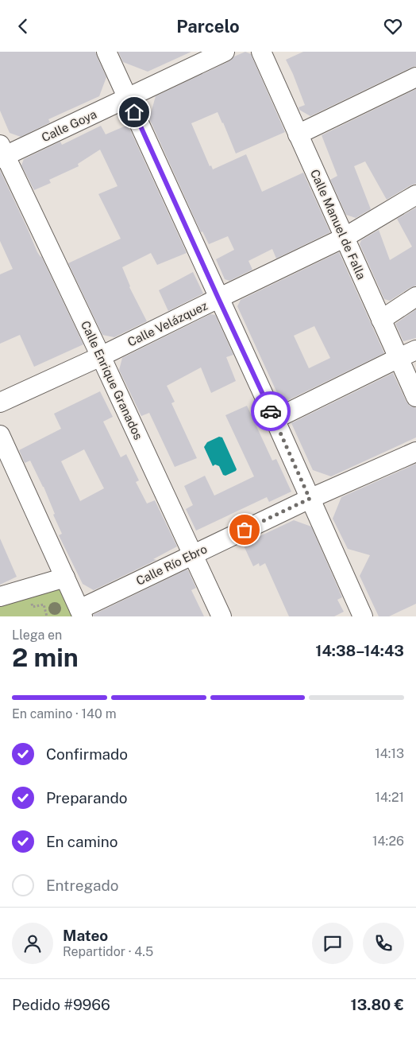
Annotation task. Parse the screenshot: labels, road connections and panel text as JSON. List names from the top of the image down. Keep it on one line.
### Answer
{"streets":{"street":["Calle Goya","Calle Manuel de Falla","Calle Velázquez","Calle Enrique Granados","Calle Río Ebro"]},"crossings":[["Calle Goya","Calle Enrique Granados"],["Calle Manuel de Falla","Calle Velázquez"],["Calle Velázquez","Calle Enrique Granados"],["Calle Enrique Granados","Calle Río Ebro"]],"page":{"header":"Parcelo","heading":["2 min","Llega en","14:38–14:43"],"panel":["Mateo","Repartidor · 4.5","Pedido #9966","13.80 €"],"bar":"En camino · 140 m","list":[["Confirmado","14:13"],["Preparando","14:21"],["En camino","14:26"],"Entregado"]}}
